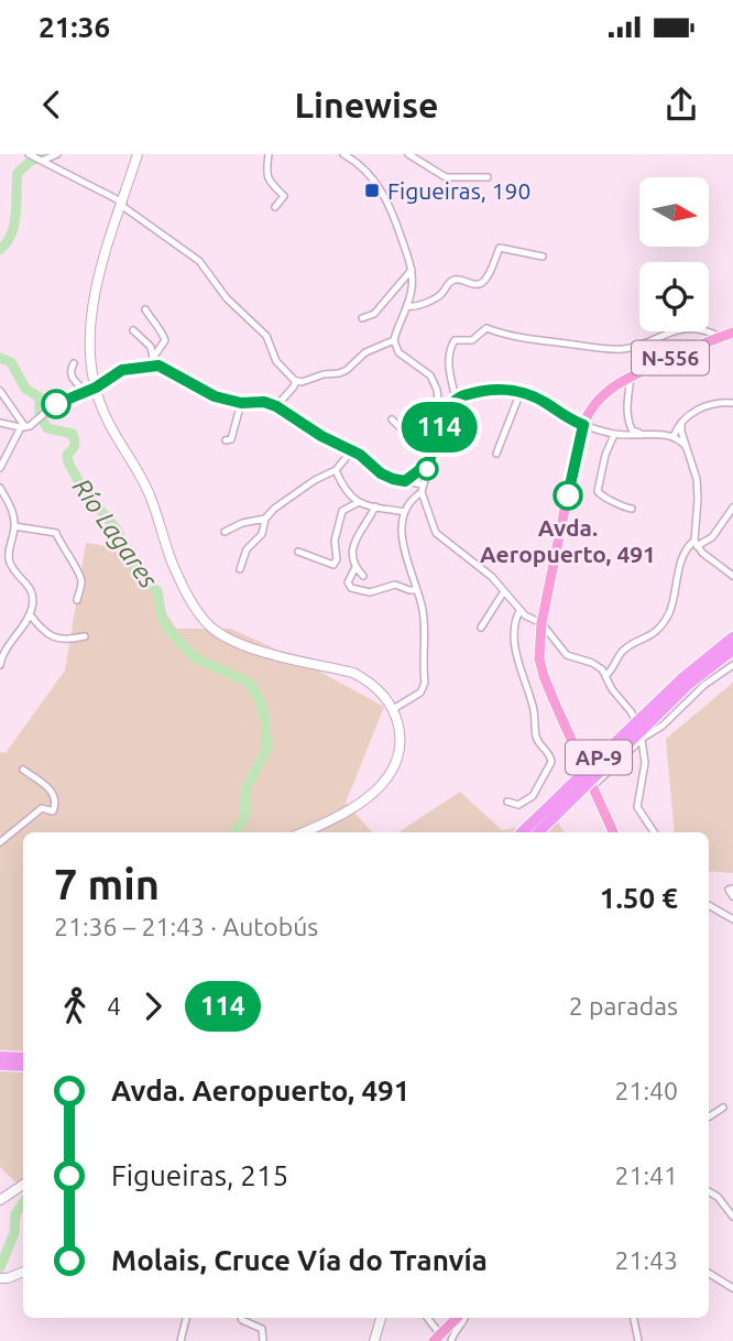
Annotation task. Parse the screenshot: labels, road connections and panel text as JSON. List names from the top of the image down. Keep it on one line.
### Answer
{"streets":{"highway":["AP-9"],"main road":["N-556"]},"water":["Río Lagares"],"places":{"transit":["Figueiras, 190"],"other":["Avda. Aeropuerto, 491"]},"lines":["bus line 114"],"north":"right","page":{"status":"21:36","header":"Linewise","on_map":"114","heading":["7 min","21:36 – 21:43 · Autobús","1.50 €"],"legs":["4","114","2 paradas"],"list":[{"name":"Avda. Aeropuerto, 491","value":"21:40"},{"name":"Figueiras, 215","value":"21:41"},{"name":"Molais, Cruce Vía do Tranvía","value":"21:43"}]}}
